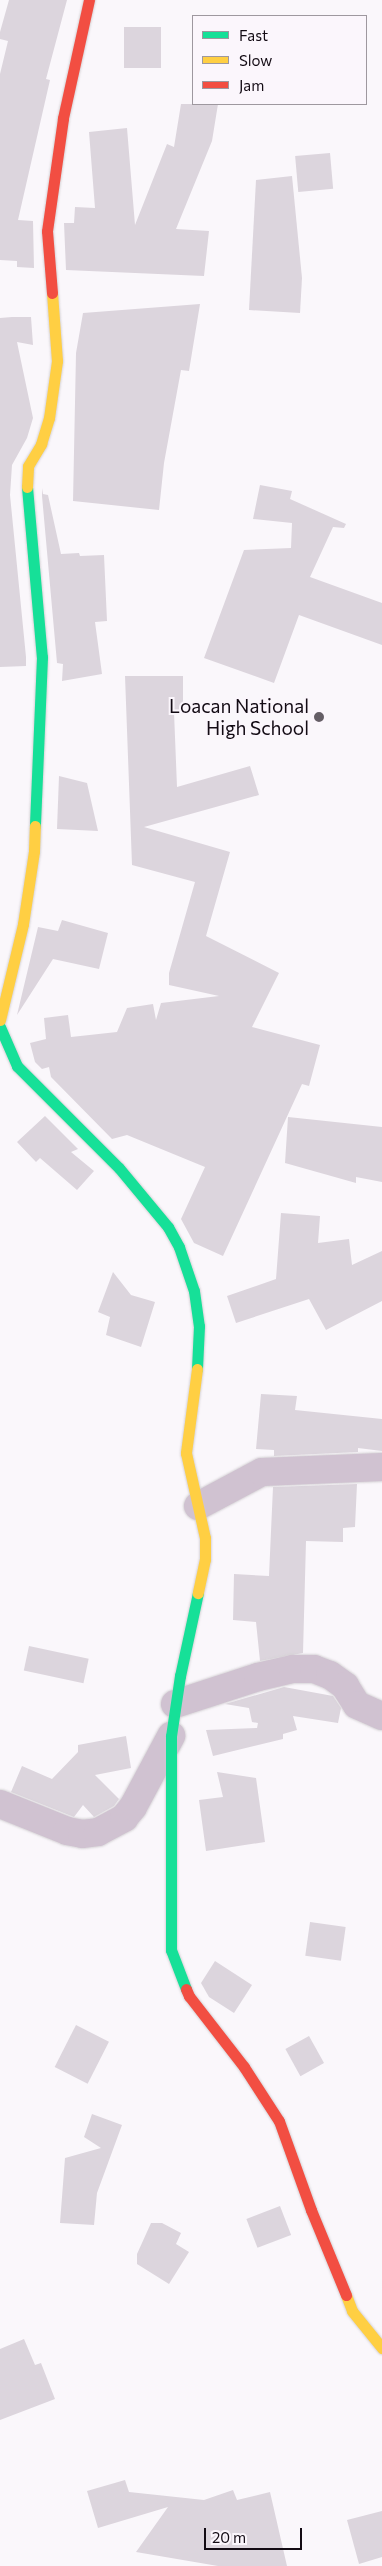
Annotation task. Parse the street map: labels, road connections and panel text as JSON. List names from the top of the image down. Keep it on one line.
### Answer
{"places":["Loacan National High School"],"legend":["Fast","Slow","Jam"],"scale_bar":"20 m"}
